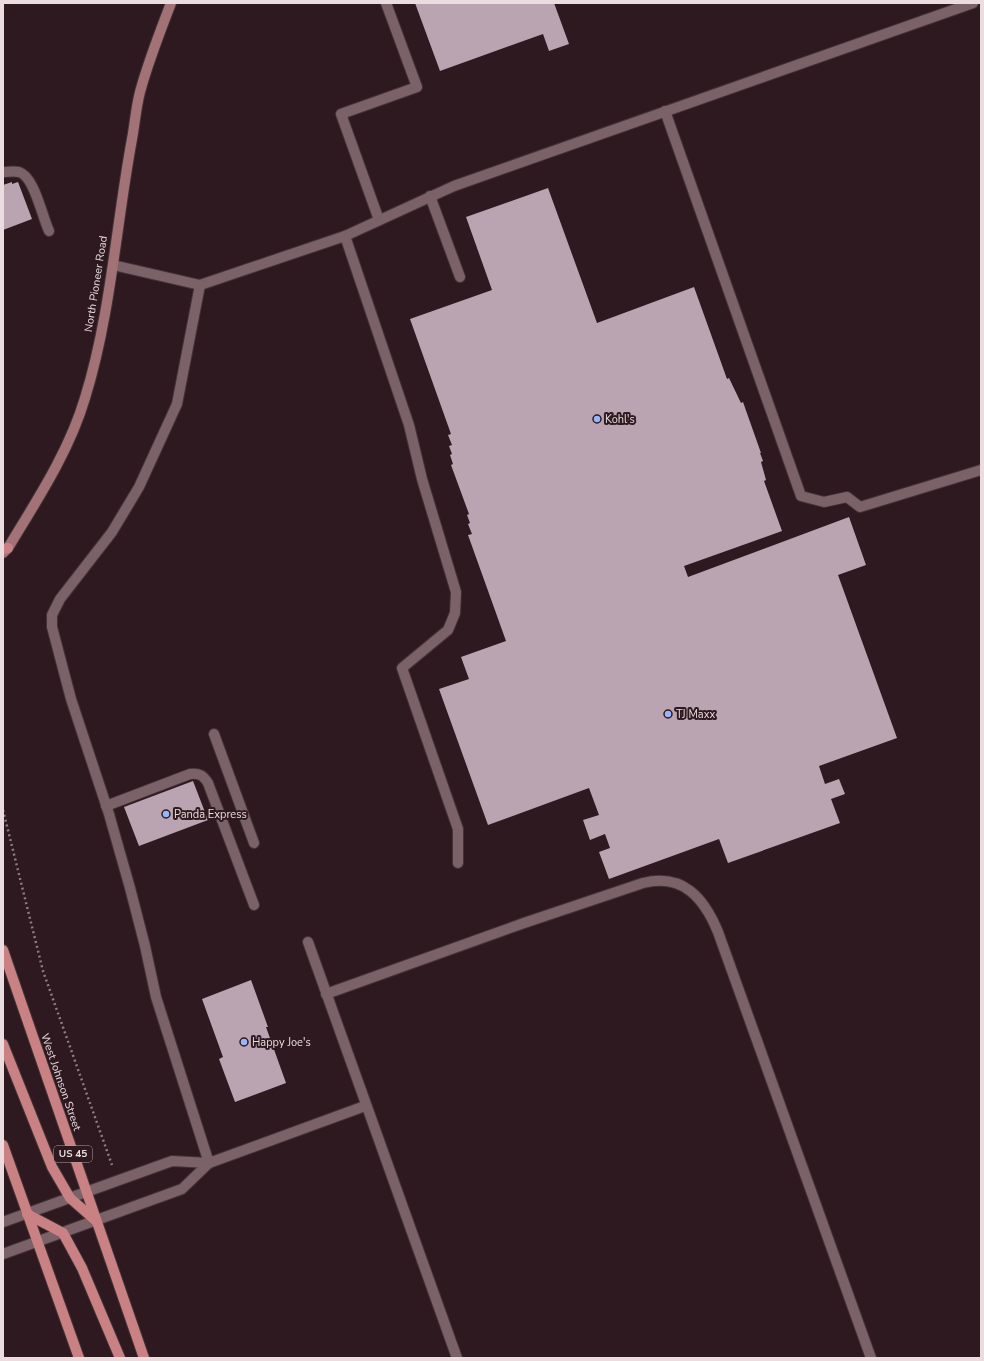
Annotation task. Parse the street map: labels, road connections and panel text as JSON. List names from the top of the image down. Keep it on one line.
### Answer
{"streets":{"main road":["North Pioneer Road","West Johnson Street","US 45"]},"places":["Kohl's","TJ Maxx","Panda Express","Happy Joe's"]}
